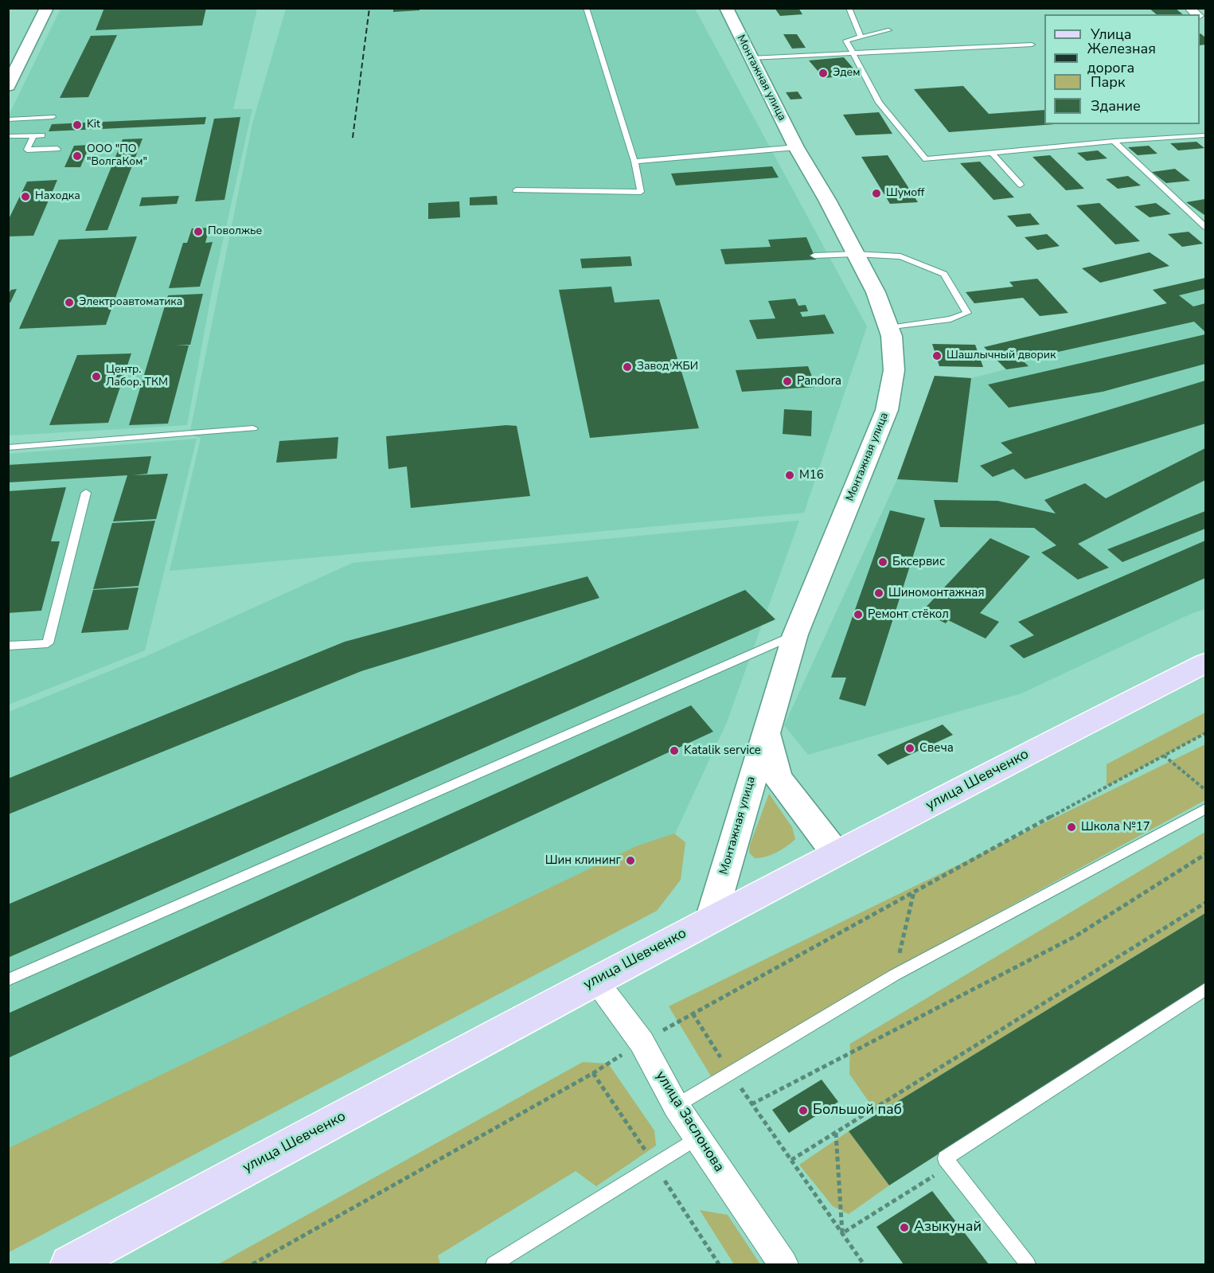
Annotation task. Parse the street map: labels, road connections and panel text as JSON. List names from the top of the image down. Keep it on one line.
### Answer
{"streets":{"main road":["улица Шевченко"],"street":["Монтажная улица","улица Заслонова"]},"crossings":[["Монтажная улица","улица Шевченко"],["улица Шевченко","улица Заслонова"]],"places":["Эдем","Kit","ООО \"ПО \"ВолгаКом\"","Шумоff","Находка","Поволжье","Электроавтоматика","Шашлычный дворик","Завод ЖБИ","Центр. Лабор. ТКМ","Pandora","М16","Бксервис","Шиномонтажная","Ремонт стёкол","Свеча","Katalik service","Школа №17","Шин клининг","Большой паб","Азыкунай"],"legend":["Улица","Железная дорога","Парк","Здание"]}
